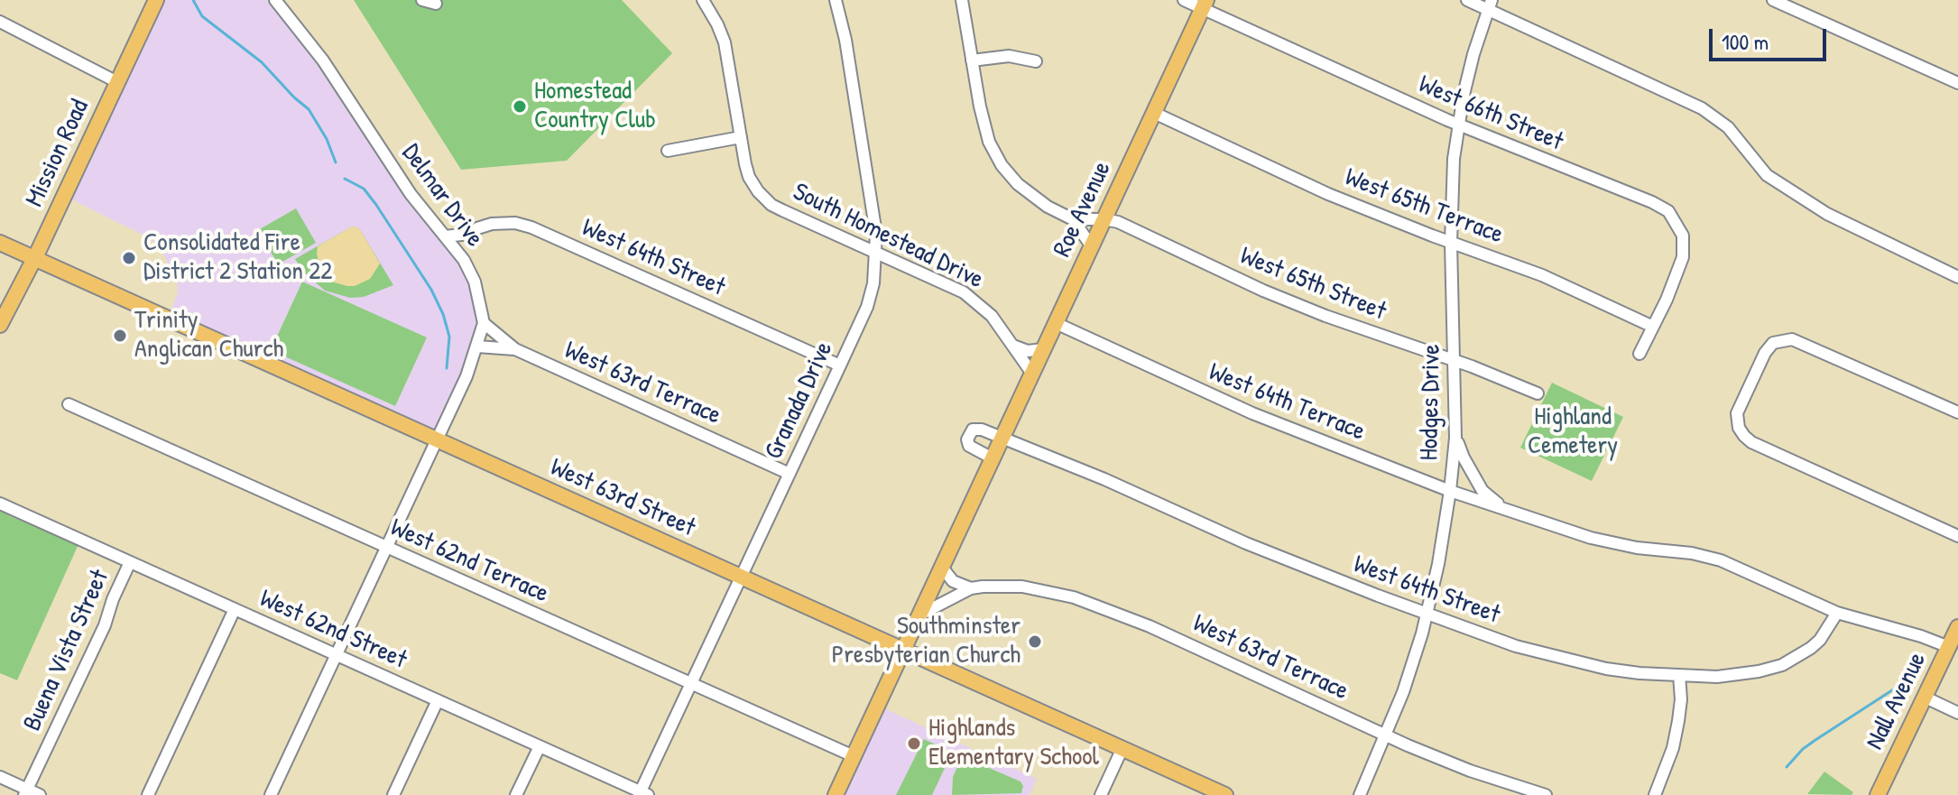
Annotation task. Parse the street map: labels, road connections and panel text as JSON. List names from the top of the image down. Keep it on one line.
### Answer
{"streets":{"main road":["Mission Road","Roe Avenue","West 63rd Street","Nall Avenue"],"street":["West 66th Street","Delmar Drive","West 65th Terrace","South Homestead Drive","West 64th Street","West 65th Street","West 63rd Terrace","Granada Drive","West 64th Terrace","Hodges Drive","West 62nd Terrace","West 62nd Street","Buena Vista Street"]},"crossings":[["West 66th Street","West 65th Terrace"],["West 66th Street","Roe Avenue"],["West 66th Street","Hodges Drive"],["Mission Road","West 63rd Street"],["Delmar Drive","West 64th Street"],["Delmar Drive","West 63rd Terrace"],["Delmar Drive","West 63rd Street"],["Delmar Drive","West 62nd Terrace"],["Delmar Drive","West 62nd Street"],["West 65th Terrace","Roe Avenue"],["West 65th Terrace","Hodges Drive"],["Roe Avenue","South Homestead Drive"],["Roe Avenue","West 64th Street"],["Roe Avenue","West 65th Street"],["Roe Avenue","West 63rd Terrace"],["Roe Avenue","West 64th Terrace"],["Roe Avenue","West 63rd Street"],["Roe Avenue","West 62nd Terrace"],["South Homestead Drive","Granada Drive"],["West 64th Street","Granada Drive"],["West 64th Street","West 64th Terrace"],["West 64th Street","Hodges Drive"],["West 65th Street","Hodges Drive"],["West 63rd Terrace","Granada Drive"],["West 63rd Terrace","Hodges Drive"],["Granada Drive","West 63rd Street"],["Granada Drive","West 62nd Terrace"],["Granada Drive","West 62nd Street"],["West 64th Terrace","Hodges Drive"],["West 64th Terrace","Nall Avenue"],["West 62nd Street","Buena Vista Street"]],"parks":["Highland Cemetery"],"places":["Homestead Country Club","Consolidated Fire District 2 Station 22","Trinity Anglican Church","Southminster Presbyterian Church","Highlands Elementary School"],"scale_bar":"100 m"}
